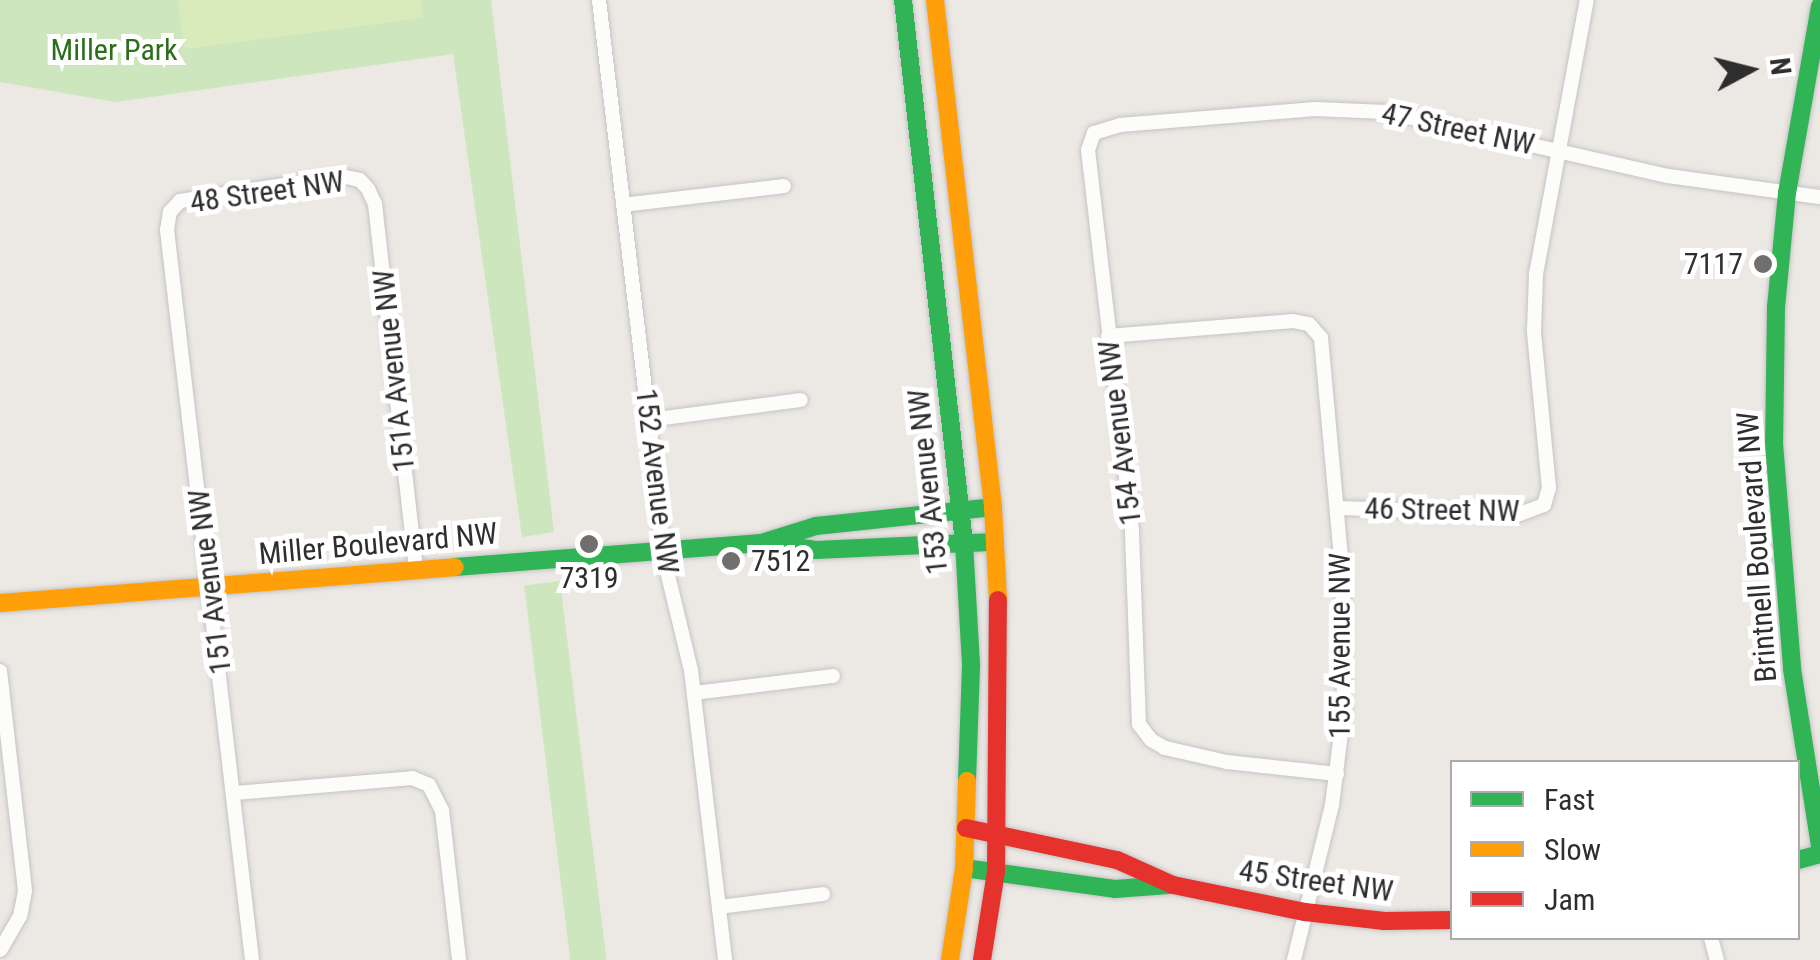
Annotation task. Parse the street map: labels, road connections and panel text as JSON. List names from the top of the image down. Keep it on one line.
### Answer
{"streets":{"street":["47 Street NW","48 Street NW","151A Avenue NW","154 Avenue NW","152 Avenue NW","153 Avenue NW","46 Street NW","Miller Boulevard NW","Brintnell Boulevard NW","151 Avenue NW","155 Avenue NW","45 Street NW"]},"crossings":[["47 Street NW","154 Avenue NW"],["47 Street NW","46 Street NW"],["47 Street NW","Brintnell Boulevard NW"],["48 Street NW","151A Avenue NW"],["48 Street NW","151 Avenue NW"],["151A Avenue NW","Miller Boulevard NW"],["154 Avenue NW","155 Avenue NW"],["152 Avenue NW","Miller Boulevard NW"],["153 Avenue NW","Miller Boulevard NW"],["153 Avenue NW","45 Street NW"],["46 Street NW","155 Avenue NW"],["Miller Boulevard NW","151 Avenue NW"],["155 Avenue NW","45 Street NW"]],"parks":["Miller Park"],"places":["7117","7319","7512"],"legend":["Fast","Slow","Jam"],"north":"right"}
